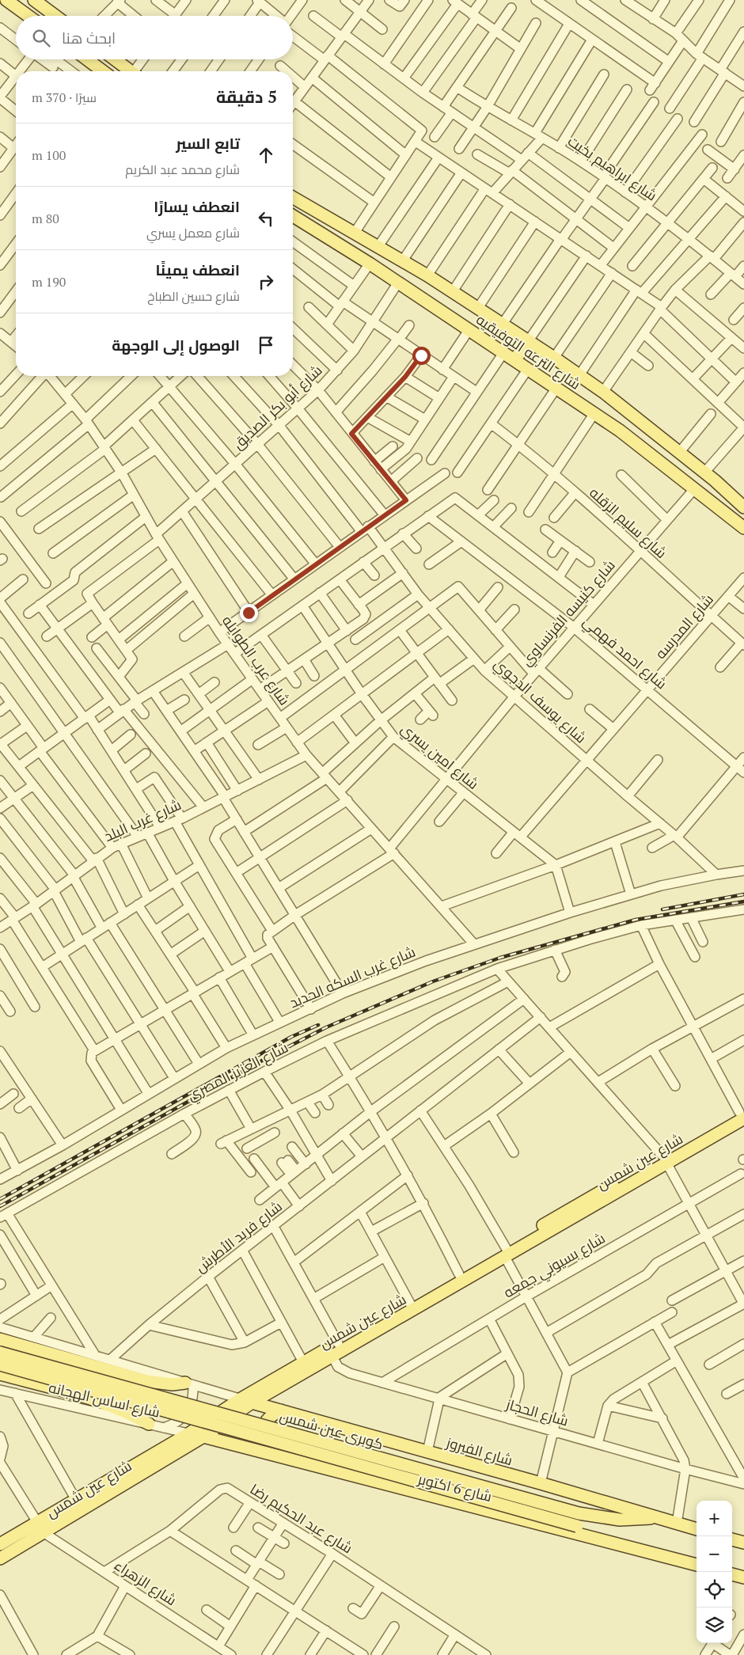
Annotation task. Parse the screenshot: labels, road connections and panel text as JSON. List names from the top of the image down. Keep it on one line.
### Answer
{"streets":{"main road":["شارع الترعه التوفيقيه","شارع عين شمس","كوبرى عين شمس","شارع الفيروز","شارع 6 اكتوبر"],"street":["شارع ابراهيم بخيت","شارع أبو بكر الصديق","شارع سليم الزقله","شارع كنيسه الفرنساوي","شارع المدرسه","شارع احمد فهمي","شارع عرب الطوايله","شارع يوسف الدجوي","شارع امين يسري","شارع غرب البلد","شارع غرب السكه الحديد","شارع العزيز المصري","شارع فريد الأطرش","شارع بسيوني جمعه","شارع اساس الهجانه","شارع الحجاز","شارع عبد الحكيم رضا","شارع الزهراء"]},"crossings":[["شارع الترعه التوفيقيه","شارع أبو بكر الصديق"],["شارع الترعه التوفيقيه","شارع كنيسه الفرنساوي"],["شارع أبو بكر الصديق","شارع عرب الطوايله"],["شارع أبو بكر الصديق","شارع يوسف الدجوي"],["شارع سليم الزقله","شارع كنيسه الفرنساوي"],["شارع سليم الزقله","شارع المدرسه"],["شارع كنيسه الفرنساوي","شارع احمد فهمي"],["شارع كنيسه الفرنساوي","شارع عرب الطوايله"],["شارع كنيسه الفرنساوي","شارع يوسف الدجوي"],["شارع كنيسه الفرنساوي","شارع امين يسري"],["شارع المدرسه","شارع احمد فهمي"],["شارع المدرسه","شارع يوسف الدجوي"],["شارع المدرسه","شارع امين يسري"],["شارع عرب الطوايله","شارع غرب البلد"],["شارع عرب الطوايله","شارع غرب السكه الحديد"],["شارع يوسف الدجوي","شارع غرب السكه الحديد"],["شارع عين شمس","شارع اساس الهجانه"],["شارع عين شمس","شارع الحجاز"],["شارع عين شمس","شارع الفيروز"],["شارع عين شمس","شارع 6 اكتوبر"],["شارع عين شمس","شارع الزهراء"],["شارع بسيوني جمعه","شارع الحجاز"],["شارع اساس الهجانه","شارع 6 اكتوبر"],["كوبرى عين شمس","شارع الفيروز"],["كوبرى عين شمس","شارع 6 اكتوبر"],["شارع عبد الحكيم رضا","شارع الزهراء"]],"page":{"search":"ابحث هنا","heading":["5 دقيقة","سيرًا · 370 m"],"list":[["تابع السير","شارع محمد عبد الكريم","100 m"],["انعطف يسارًا","شارع معمل يسري","80 m"],["انعطف يمينًا","شارع حسين الطباخ","190 m"],"الوصول إلى الوجهة"],"map_buttons":["+","−"]}}
